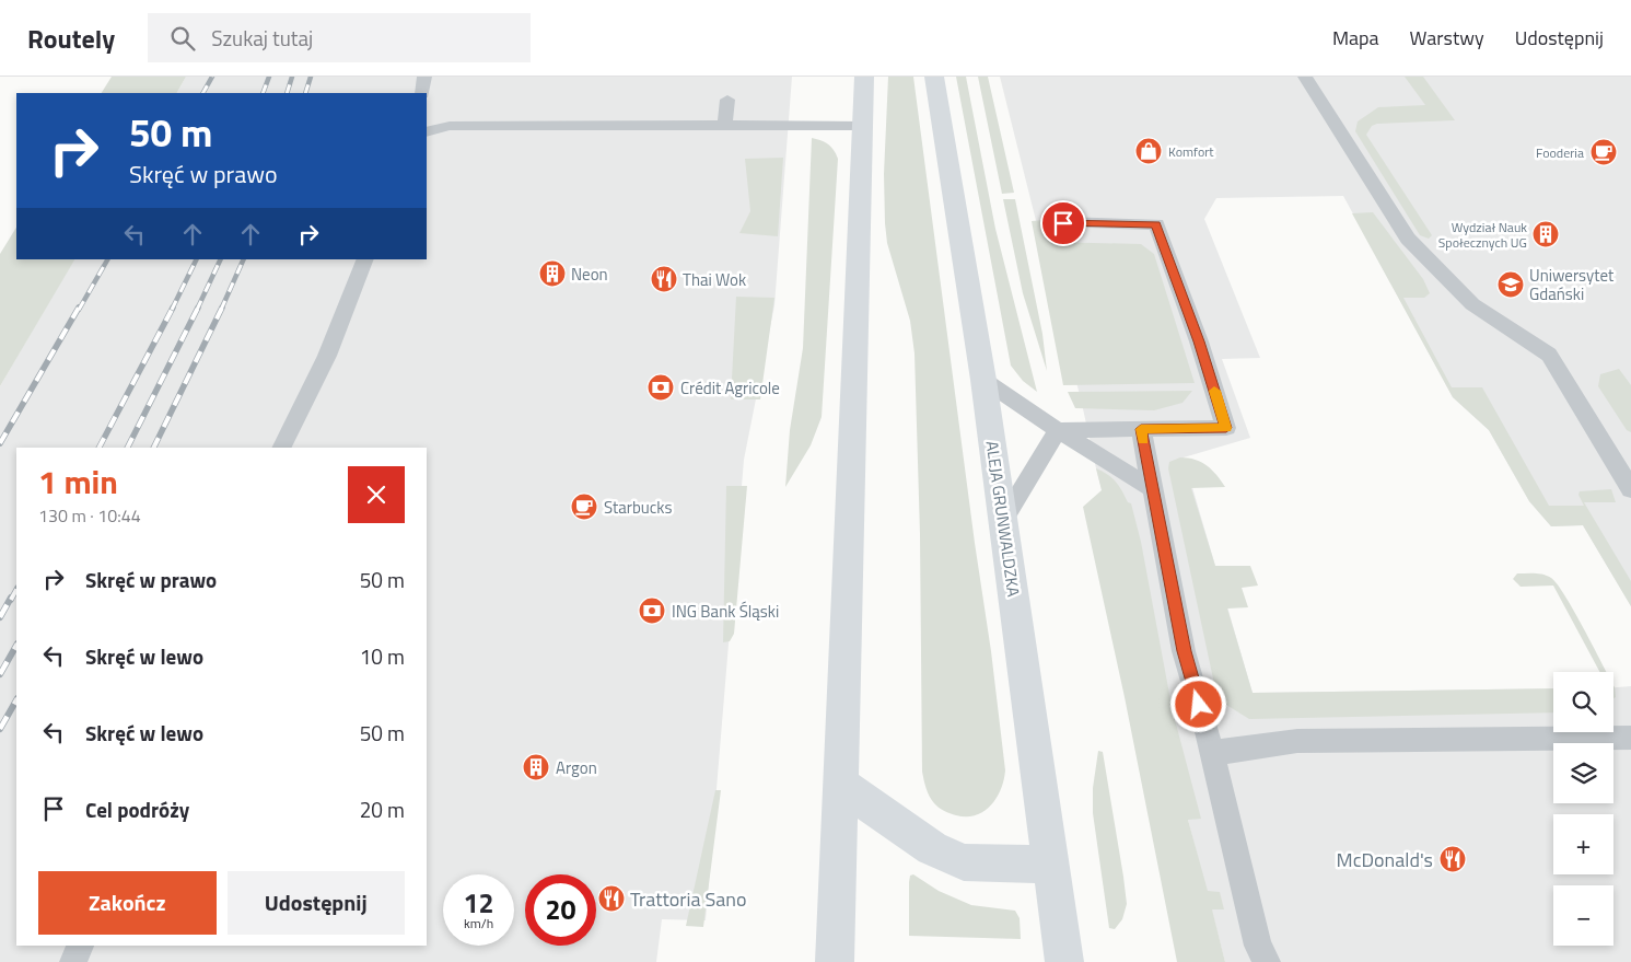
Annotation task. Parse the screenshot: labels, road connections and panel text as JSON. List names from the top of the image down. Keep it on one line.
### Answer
{"streets":{"main road":["ALEJA GRUNWALDZKA"]},"places":{"shop":["Komfort"],"cafe":["Fooderia","Starbucks"],"building":["Wydział Nauk Społecznych UG","Neon","Argon"],"restaurant":["Thai Wok","McDonald's","Trattoria Sano"],"school or university":["Uniwersytet Gdański"],"bank":["Crédit Agricole","ING Bank Śląski"]},"page":{"header":"Routely","search":"Szukaj tutaj","nav":["Mapa","Warstwy","Udostępnij"],"turn":["50 m","Skręć w prawo"],"heading":["1 min","130 m · 10:44"],"list":[{"name":"Skręć w prawo","value":"50 m"},{"name":"Skręć w lewo","value":"10 m"},{"name":"Skręć w lewo","value":"50 m"},{"name":"Cel podróży","value":"20 m"}],"map_buttons":["+","−"],"buttons":["Zakończ","Udostępnij"],"speed":"12 km/h","limit":"20"}}
